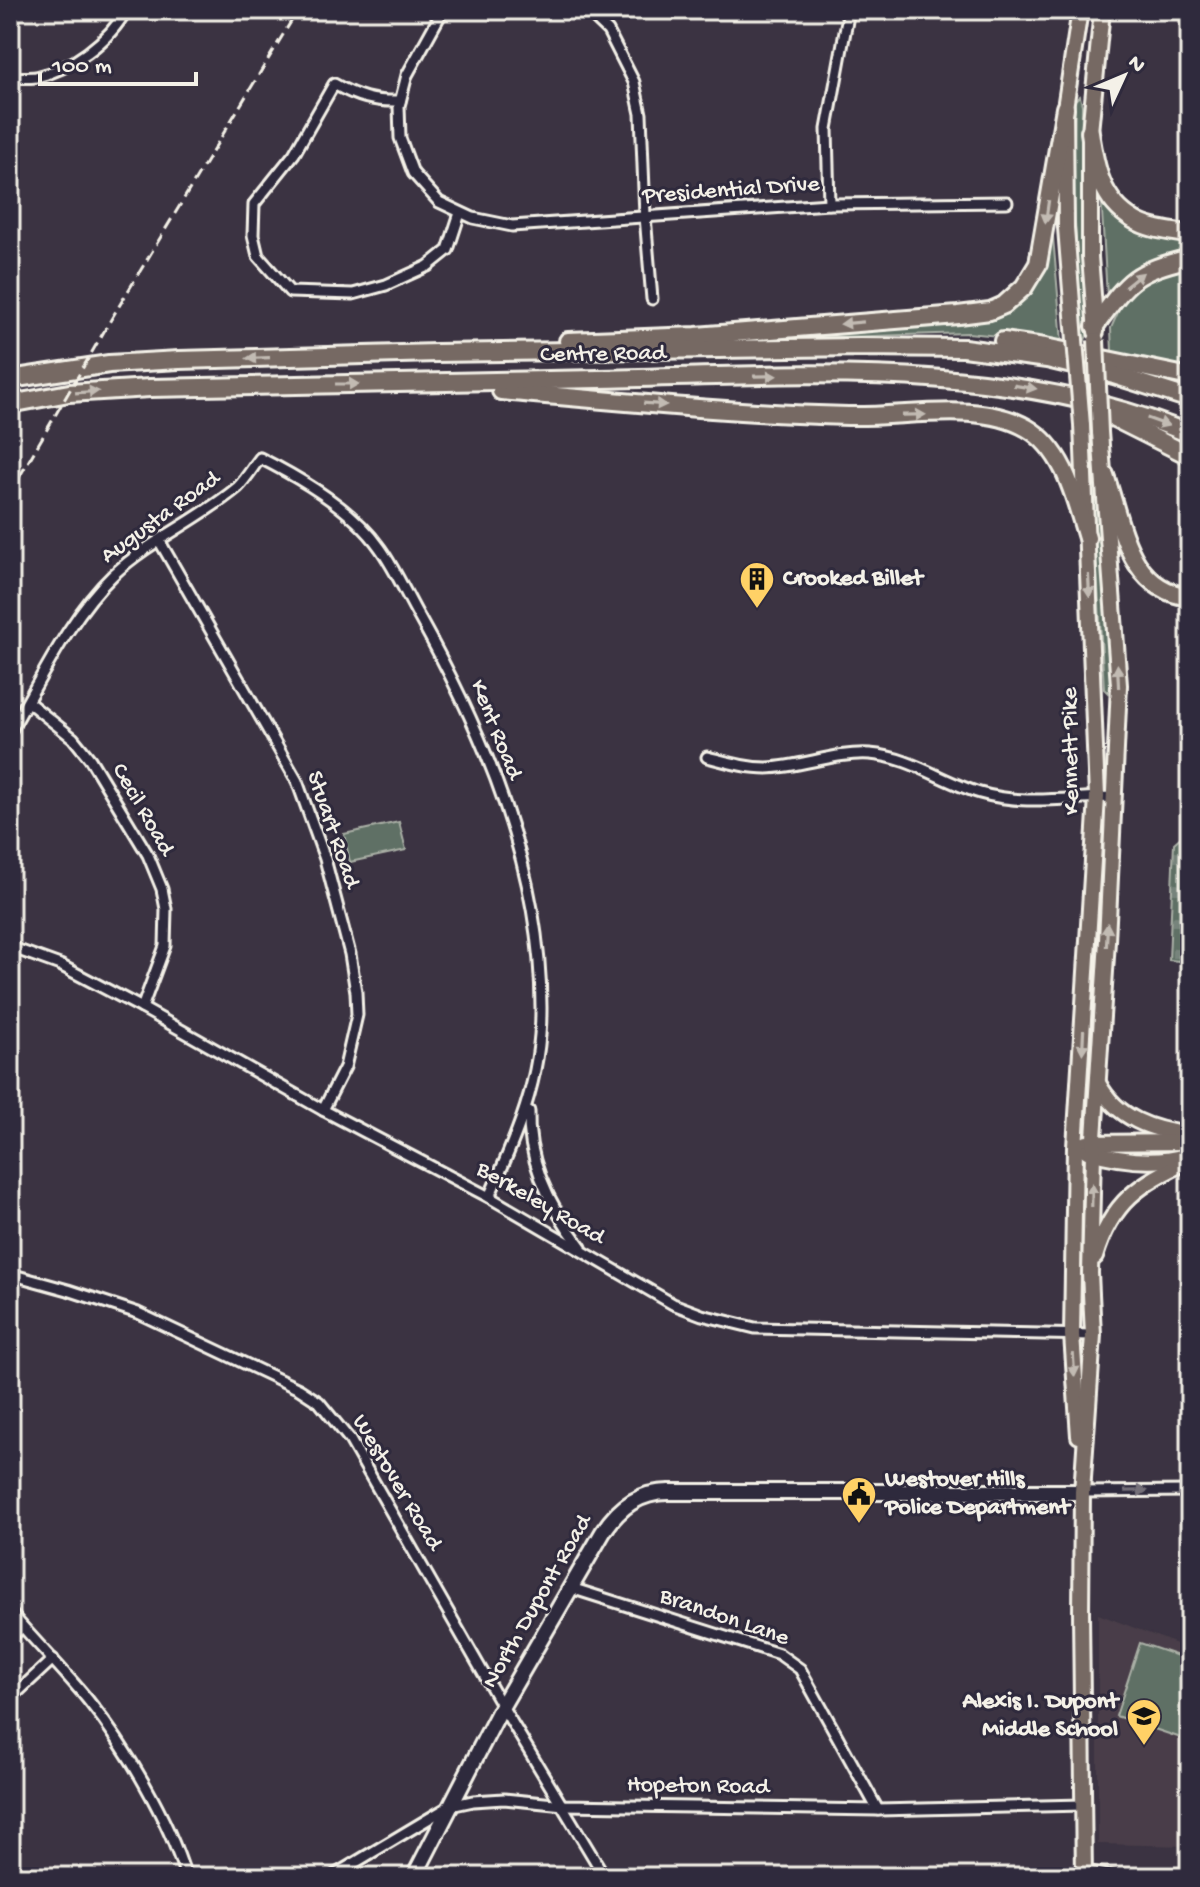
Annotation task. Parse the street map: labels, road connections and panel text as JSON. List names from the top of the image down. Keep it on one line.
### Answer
{"streets":{"highway":["Centre Road"],"main road":["Kennett Pike","North Dupont Road"],"street":["Presidential Drive","Augusta Road","Kent Road","Cecil Road","Stuart Road","Berkeley Road","Westover Road","Brandon Lane","Hopeton Road"]},"crossings":[["Augusta Road","Kent Road"],["Augusta Road","Cecil Road"],["Augusta Road","Stuart Road"],["Kent Road","Berkeley Road"],["Kennett Pike","Berkeley Road"],["Kennett Pike","North Dupont Road"],["Kennett Pike","Hopeton Road"],["Cecil Road","Berkeley Road"],["Stuart Road","Berkeley Road"],["Westover Road","North Dupont Road"],["Westover Road","Hopeton Road"],["North Dupont Road","Brandon Lane"],["North Dupont Road","Hopeton Road"],["Brandon Lane","Hopeton Road"]],"places":{"building":["Crooked Billet"],"public building":["Westover Hills Police Department"],"school or university":["Alexis I. Dupont Middle School"]},"scale_bar":"100 m","north":"top right"}
